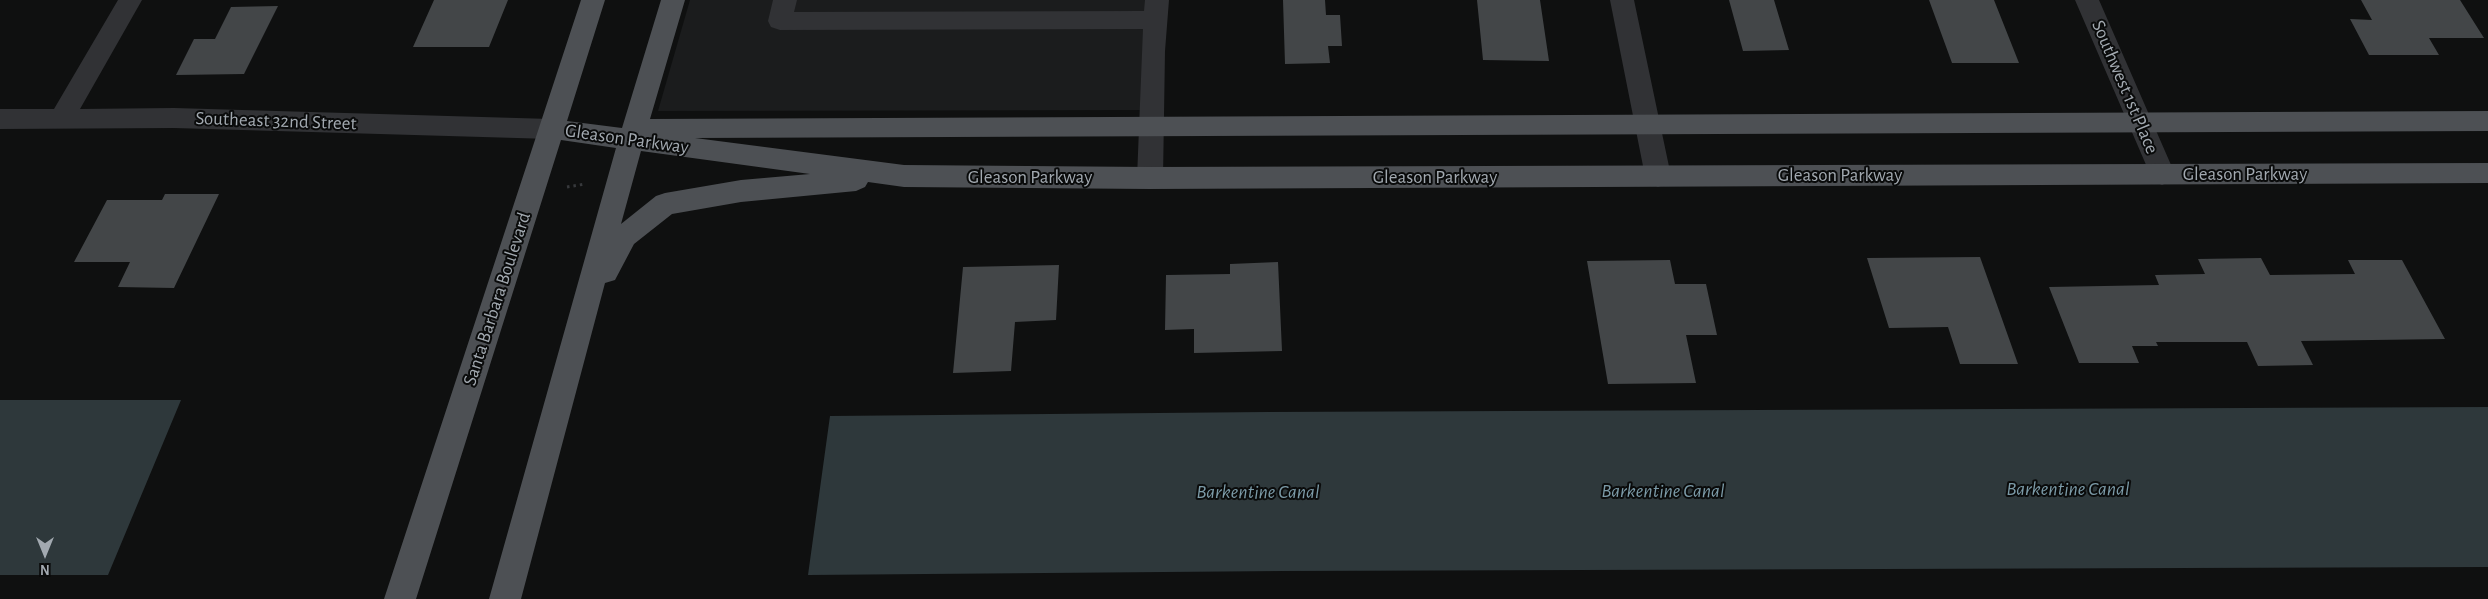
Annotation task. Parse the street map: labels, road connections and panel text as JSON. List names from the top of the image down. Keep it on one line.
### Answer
{"streets":{"main road":["Gleason Parkway","Santa Barbara Boulevard"],"street":["Southwest 1st Place","Southeast 32nd Street"]},"crossings":[["Southwest 1st Place","Gleason Parkway"],["Southeast 32nd Street","Gleason Parkway"],["Southeast 32nd Street","Santa Barbara Boulevard"],["Gleason Parkway","Santa Barbara Boulevard"]],"water":["Barkentine Canal"],"north":"bottom"}
